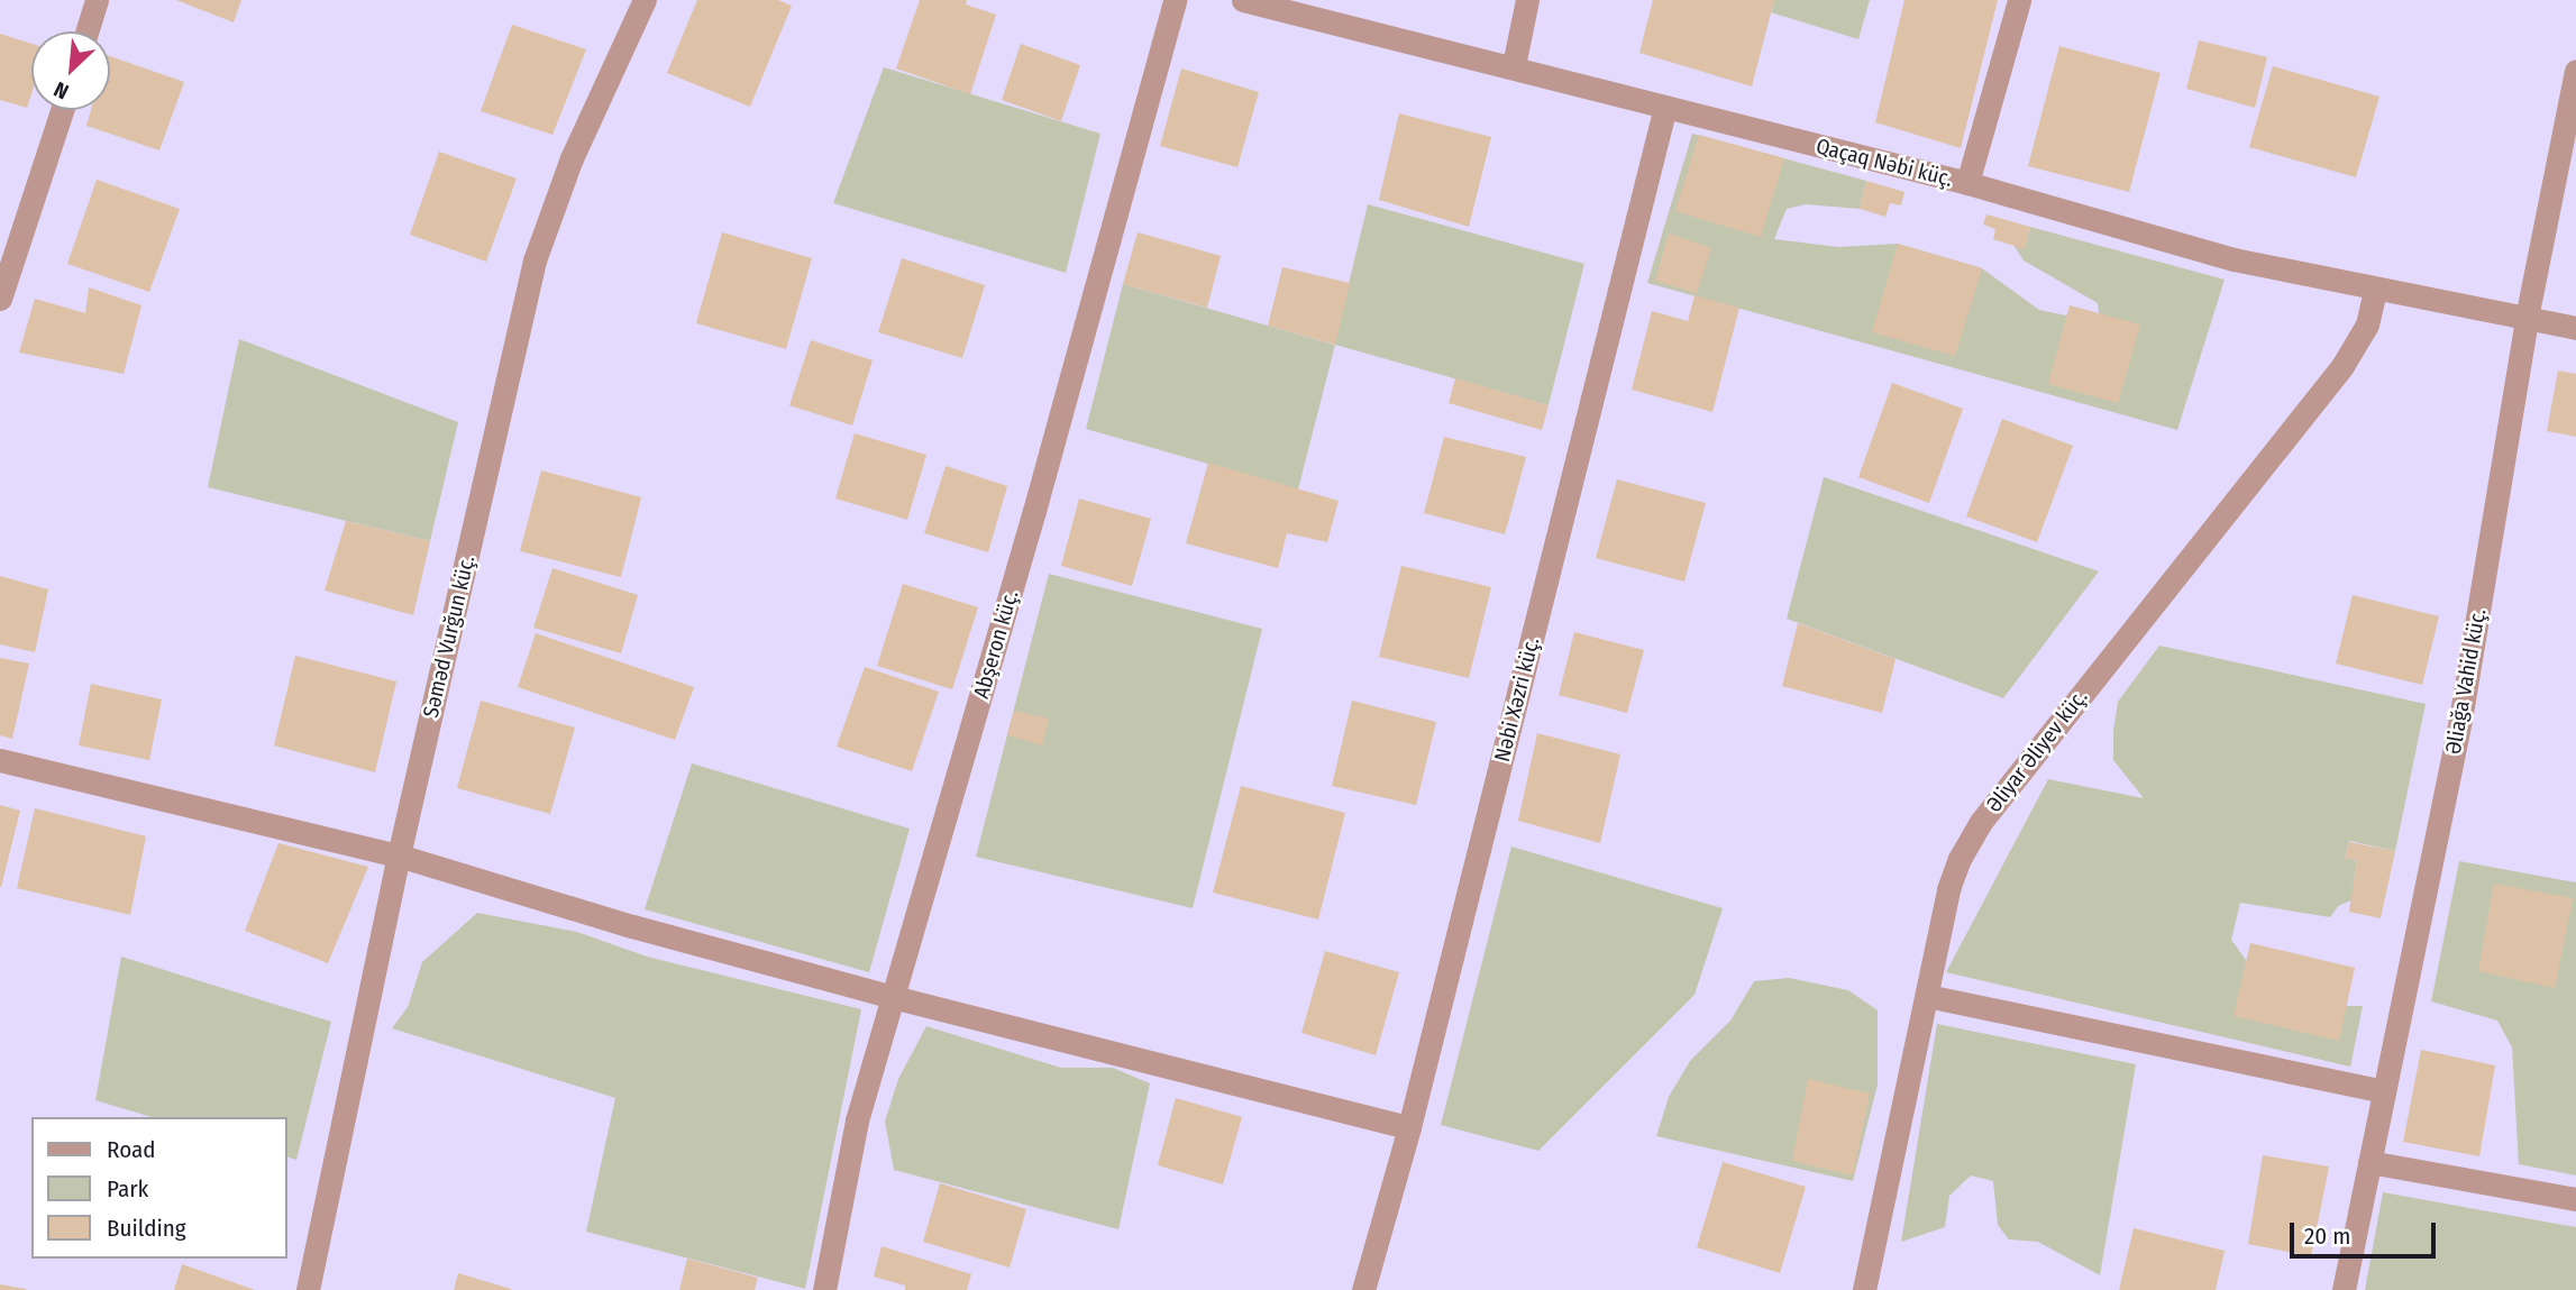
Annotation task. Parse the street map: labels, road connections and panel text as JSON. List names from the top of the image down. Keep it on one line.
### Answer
{"streets":{"street":["Qaçaq Nəbi küç.","Səməd Vurğun küç.","Abşeron küç.","Əliağa Vahid küç.","Nəbi Xəzri küç.","Əliyar Əliyev küç."]},"crossings":[["Qaçaq Nəbi küç.","Əliağa Vahid küç."],["Qaçaq Nəbi küç.","Nəbi Xəzri küç."],["Qaçaq Nəbi küç.","Əliyar Əliyev küç."]],"legend":["Road","Park","Building"],"scale_bar":"20 m","north":"bottom left"}
